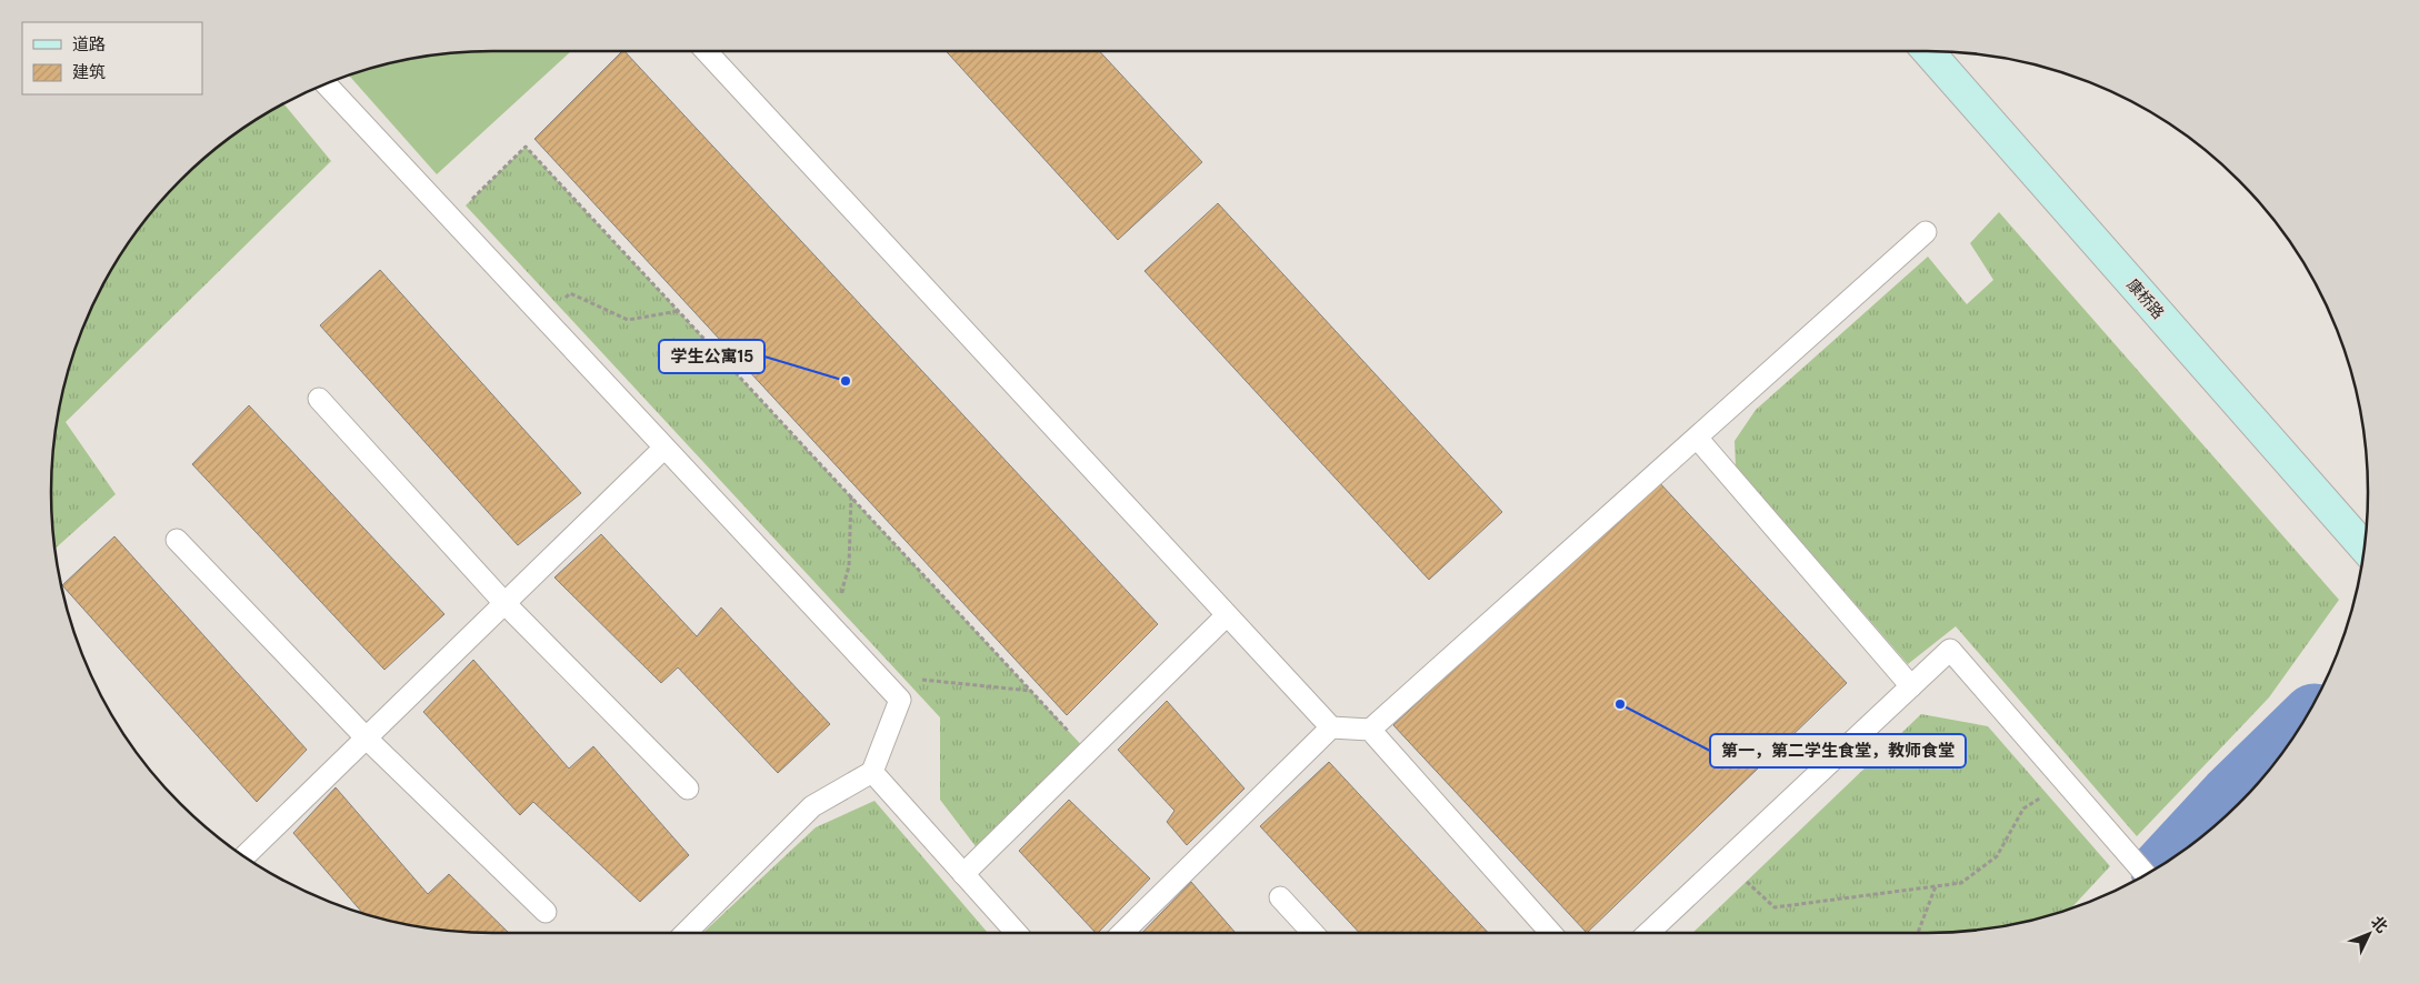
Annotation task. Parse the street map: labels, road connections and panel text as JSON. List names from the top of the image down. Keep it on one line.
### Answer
{"streets":{"main road":["康桥路"]},"places":["学生公寓15","第一，第二学生食堂，教师食堂"],"legend":["道路","建筑"],"north":"top right"}
